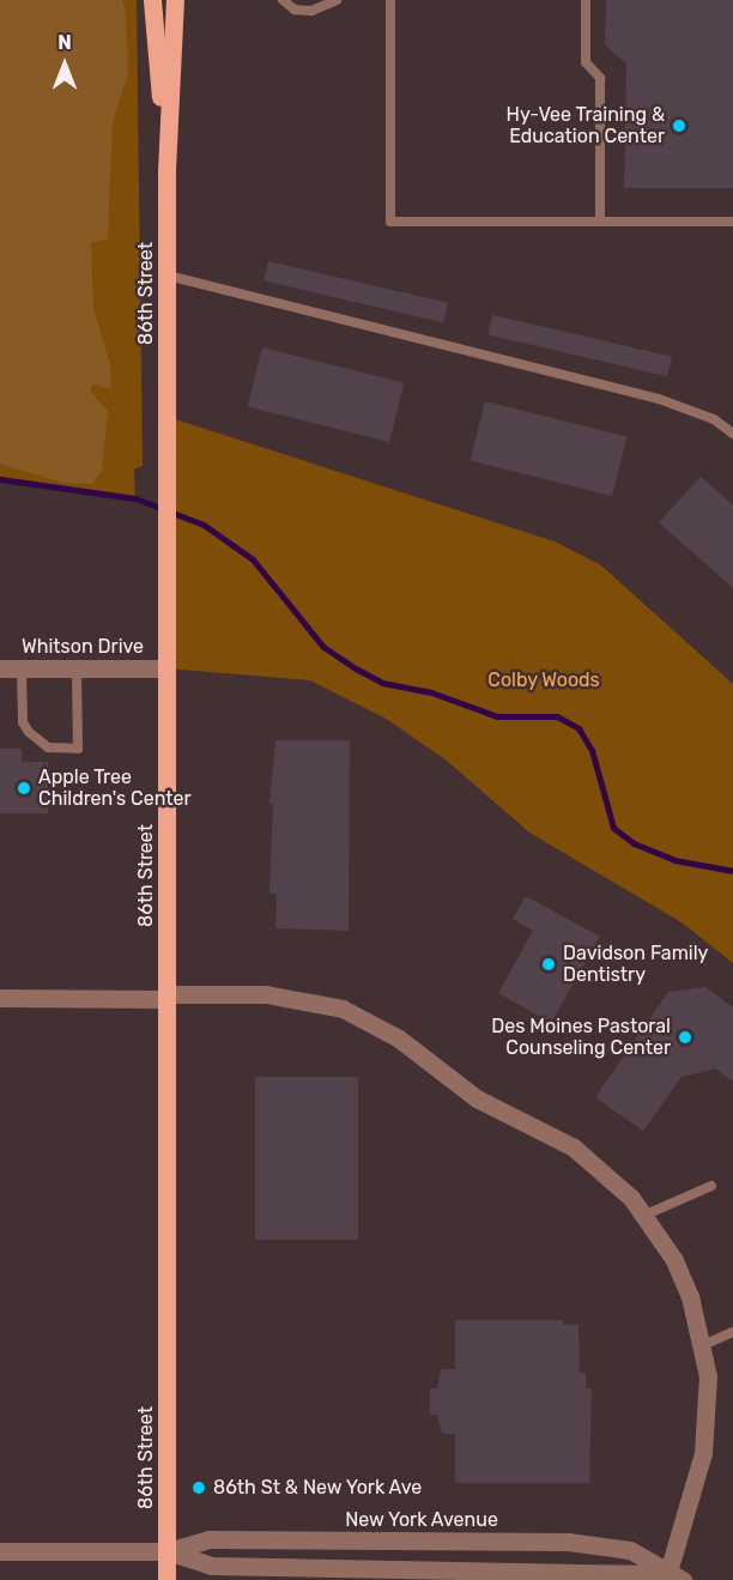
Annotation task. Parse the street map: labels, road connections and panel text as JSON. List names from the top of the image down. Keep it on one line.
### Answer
{"streets":{"main road":["86th Street"],"street":["Whitson Drive","New York Avenue"]},"crossings":[["86th Street","Whitson Drive"],["86th Street","New York Avenue"]],"parks":["Colby Woods"],"places":["Hy-Vee Training & Education Center","Apple Tree Children's Center","Davidson Family Dentistry","Des Moines Pastoral Counseling Center","86th St & New York Ave"],"north":"top"}
